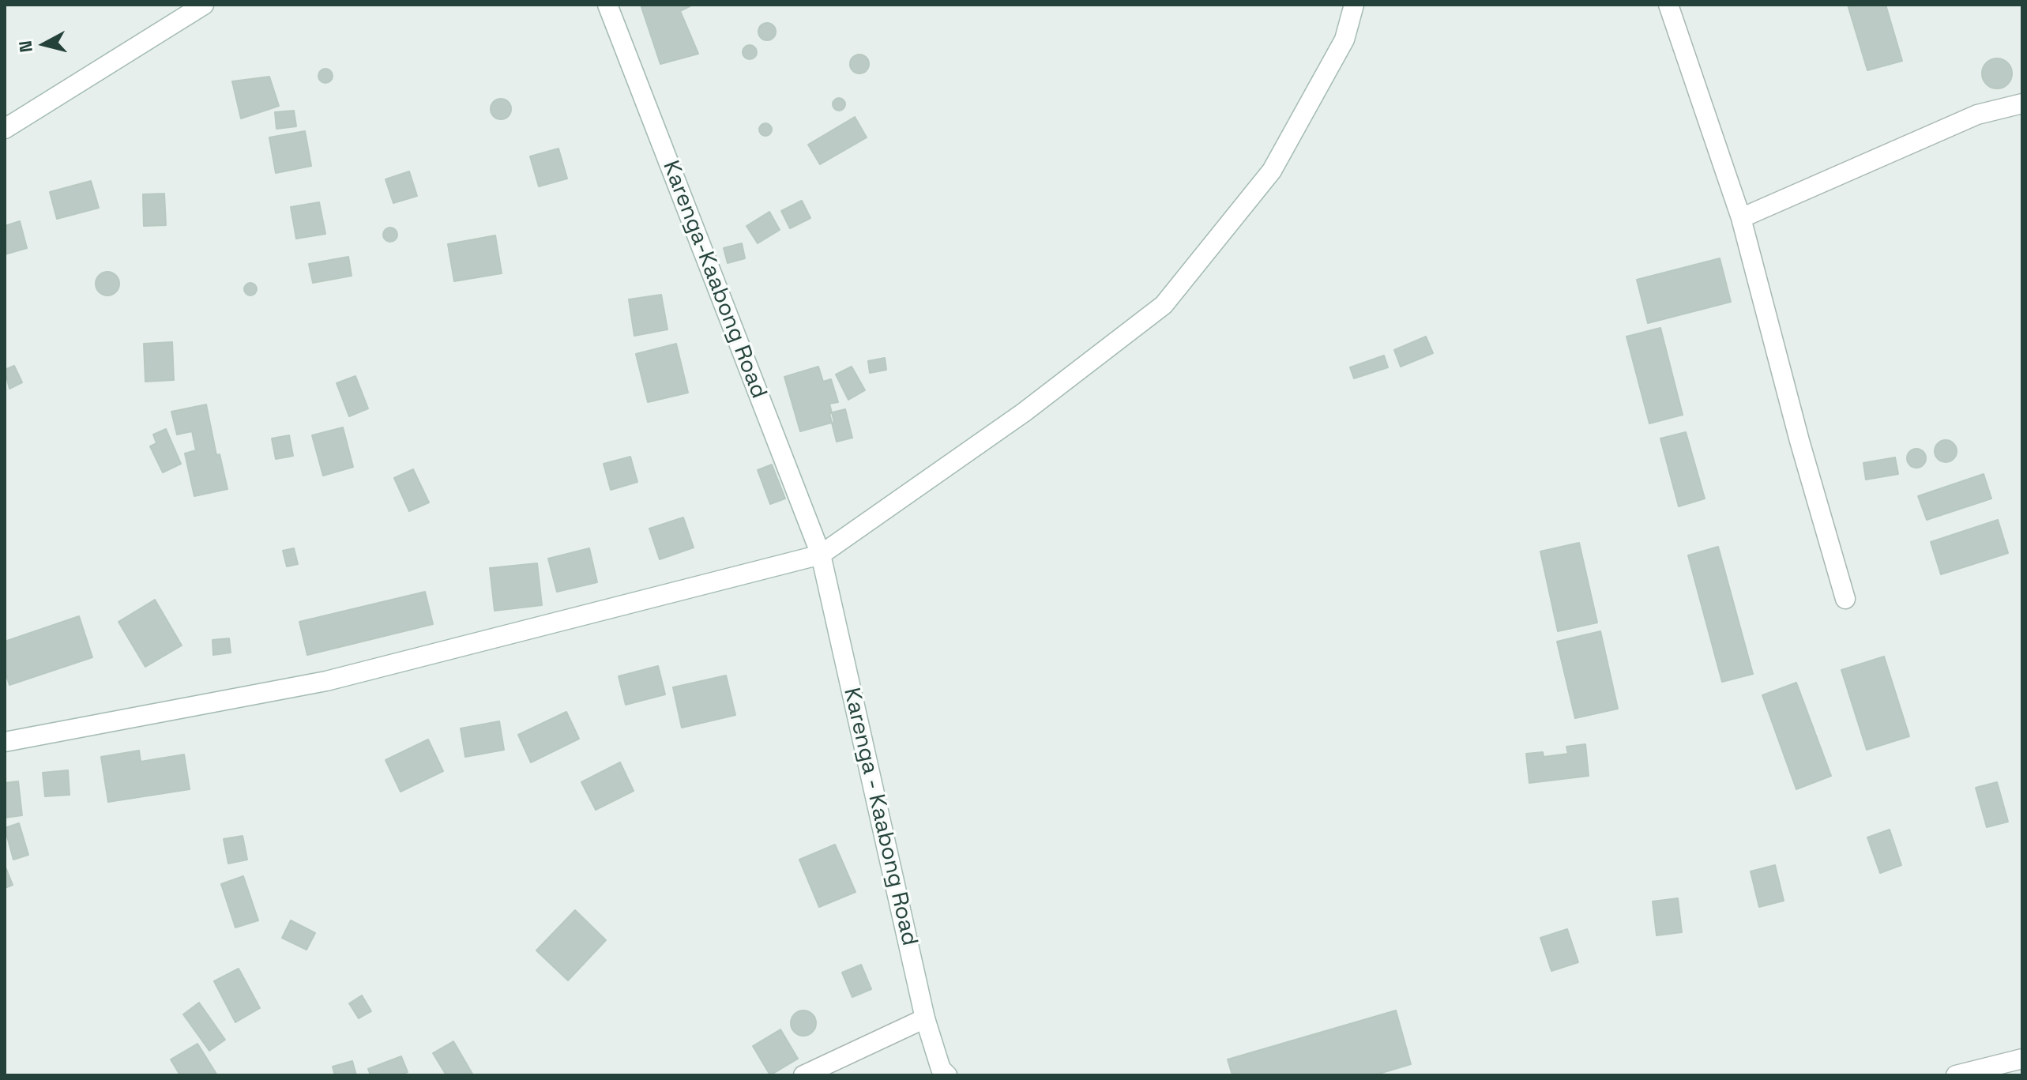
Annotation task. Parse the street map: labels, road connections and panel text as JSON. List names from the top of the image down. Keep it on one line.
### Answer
{"streets":{"main road":["Karenga-Kaabong Road","Karenga - Kaabong Road"]},"crossings":[["Karenga-Kaabong Road","Karenga - Kaabong Road"]],"north":"left"}
